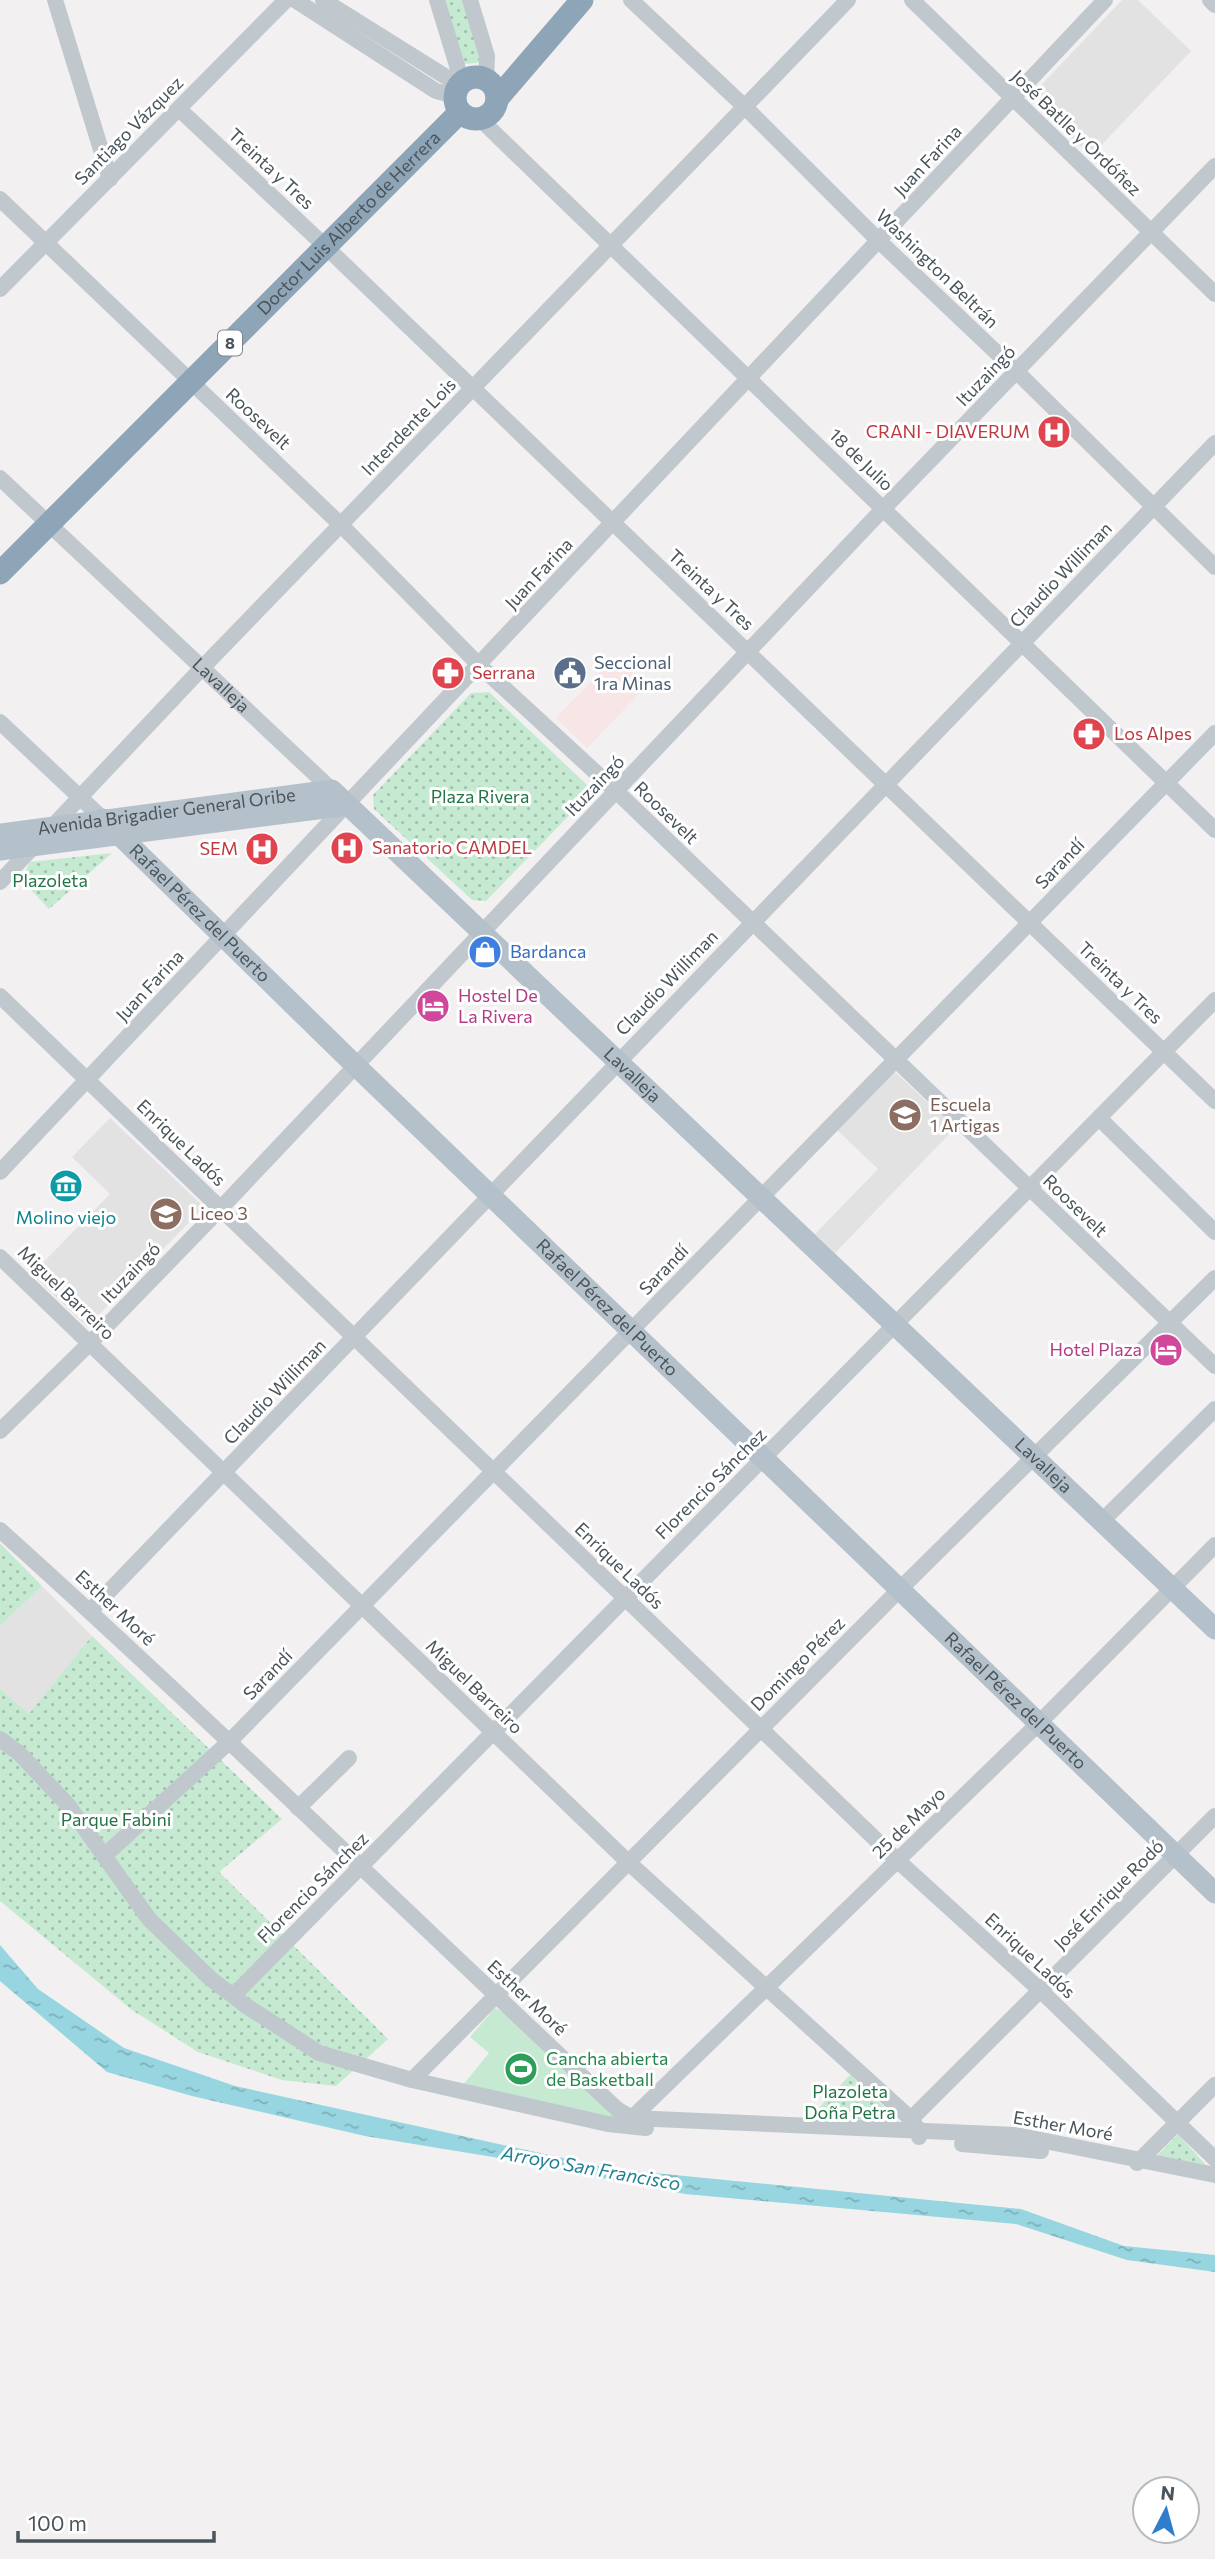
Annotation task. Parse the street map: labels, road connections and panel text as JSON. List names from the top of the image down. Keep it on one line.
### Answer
{"streets":{"highway":["Doctor Luis Alberto de Herrera","8"],"main road":["Lavalleja","Avenida Brigadier General Oribe","Rafael Pérez del Puerto"],"street":["Santiago Vázquez","José Batlle y Ordóñez","Juan Farina","Treinta y Tres","Washington Beltrán","Ituzaingó","Roosevelt","Intendente Lois","18 de Julio","Claudio Williman","Sarandí","Enrique Ladós","Miguel Barreiro","Florencio Sánchez","Esther Moré","Domingo Pérez","25 de Mayo","José Enrique Rodó"]},"crossings":[["Santiago Vázquez","Treinta y Tres"],["Santiago Vázquez","Roosevelt"],["José Batlle y Ordóñez","Juan Farina"],["José Batlle y Ordóñez","Ituzaingó"],["Juan Farina","Treinta y Tres"],["Juan Farina","Washington Beltrán"],["Juan Farina","Roosevelt"],["Juan Farina","18 de Julio"],["Juan Farina","Lavalleja"],["Juan Farina","Avenida Brigadier General Oribe"],["Juan Farina","Rafael Pérez del Puerto"],["Juan Farina","Enrique Ladós"],["Treinta y Tres","Doctor Luis Alberto de Herrera"],["Treinta y Tres","Ituzaingó"],["Treinta y Tres","Intendente Lois"],["Treinta y Tres","Claudio Williman"],["Treinta y Tres","Sarandí"],["Treinta y Tres","Florencio Sánchez"],["Doctor Luis Alberto de Herrera","8"],["Doctor Luis Alberto de Herrera","Roosevelt"],["Doctor Luis Alberto de Herrera","18 de Julio"],["Doctor Luis Alberto de Herrera","Lavalleja"],["Washington Beltrán","Ituzaingó"],["Washington Beltrán","Intendente Lois"],["Washington Beltrán","Claudio Williman"],["8","18 de Julio"],["Ituzaingó","Roosevelt"],["Ituzaingó","18 de Julio"],["Ituzaingó","Lavalleja"],["Ituzaingó","Rafael Pérez del Puerto"],["Ituzaingó","Enrique Ladós"],["Ituzaingó","Miguel Barreiro"],["Roosevelt","Intendente Lois"],["Roosevelt","Claudio Williman"],["Roosevelt","Sarandí"],["Roosevelt","Florencio Sánchez"],["Roosevelt","Domingo Pérez"],["Intendente Lois","18 de Julio"],["Intendente Lois","Lavalleja"],["Intendente Lois","Avenida Brigadier General Oribe"],["Intendente Lois","Rafael Pérez del Puerto"],["18 de Julio","Claudio Williman"],["18 de Julio","Sarandí"],["Claudio Williman","Lavalleja"],["Claudio Williman","Rafael Pérez del Puerto"],["Claudio Williman","Enrique Ladós"],["Claudio Williman","Miguel Barreiro"],["Claudio Williman","Esther Moré"],["Lavalleja","Avenida Brigadier General Oribe"],["Lavalleja","Sarandí"],["Lavalleja","Florencio Sánchez"],["Lavalleja","Domingo Pérez"],["Lavalleja","25 de Mayo"],["Avenida Brigadier General Oribe","Rafael Pérez del Puerto"],["Sarandí","Rafael Pérez del Puerto"],["Sarandí","Enrique Ladós"],["Sarandí","Miguel Barreiro"],["Sarandí","Esther Moré"],["Rafael Pérez del Puerto","Florencio Sánchez"],["Rafael Pérez del Puerto","Domingo Pérez"],["Rafael Pérez del Puerto","25 de Mayo"],["Rafael Pérez del Puerto","José Enrique Rodó"],["Enrique Ladós","Florencio Sánchez"],["Enrique Ladós","Domingo Pérez"],["Enrique Ladós","25 de Mayo"],["Enrique Ladós","José Enrique Rodó"],["Miguel Barreiro","Florencio Sánchez"],["Miguel Barreiro","Esther Moré"],["Miguel Barreiro","Domingo Pérez"],["Miguel Barreiro","25 de Mayo"],["Miguel Barreiro","José Enrique Rodó"],["Florencio Sánchez","Esther Moré"],["Esther Moré","Domingo Pérez"],["Esther Moré","25 de Mayo"],["Esther Moré","José Enrique Rodó"]],"water":["Arroyo San Francisco"],"parks":["Plaza Rivera","Plazoleta","Parque Fabini","Plazoleta Doña Petra"],"places":{"hospital":["CRANI - DIAVERUM","Sanatorio CAMDEL","SEM"],"pharmacy":["Serrana","Los Alpes"],"public building":["Seccional 1ra Minas"],"shop":["Bardanca"],"hotel":["Hostel De La Rivera","Hotel Plaza"],"school or university":["Escuela 1 Artigas","Liceo 3"],"museum":["Molino viejo"],"sports":["Cancha abierta de Basketball"]},"scale_bar":"100 m","north":"top"}
